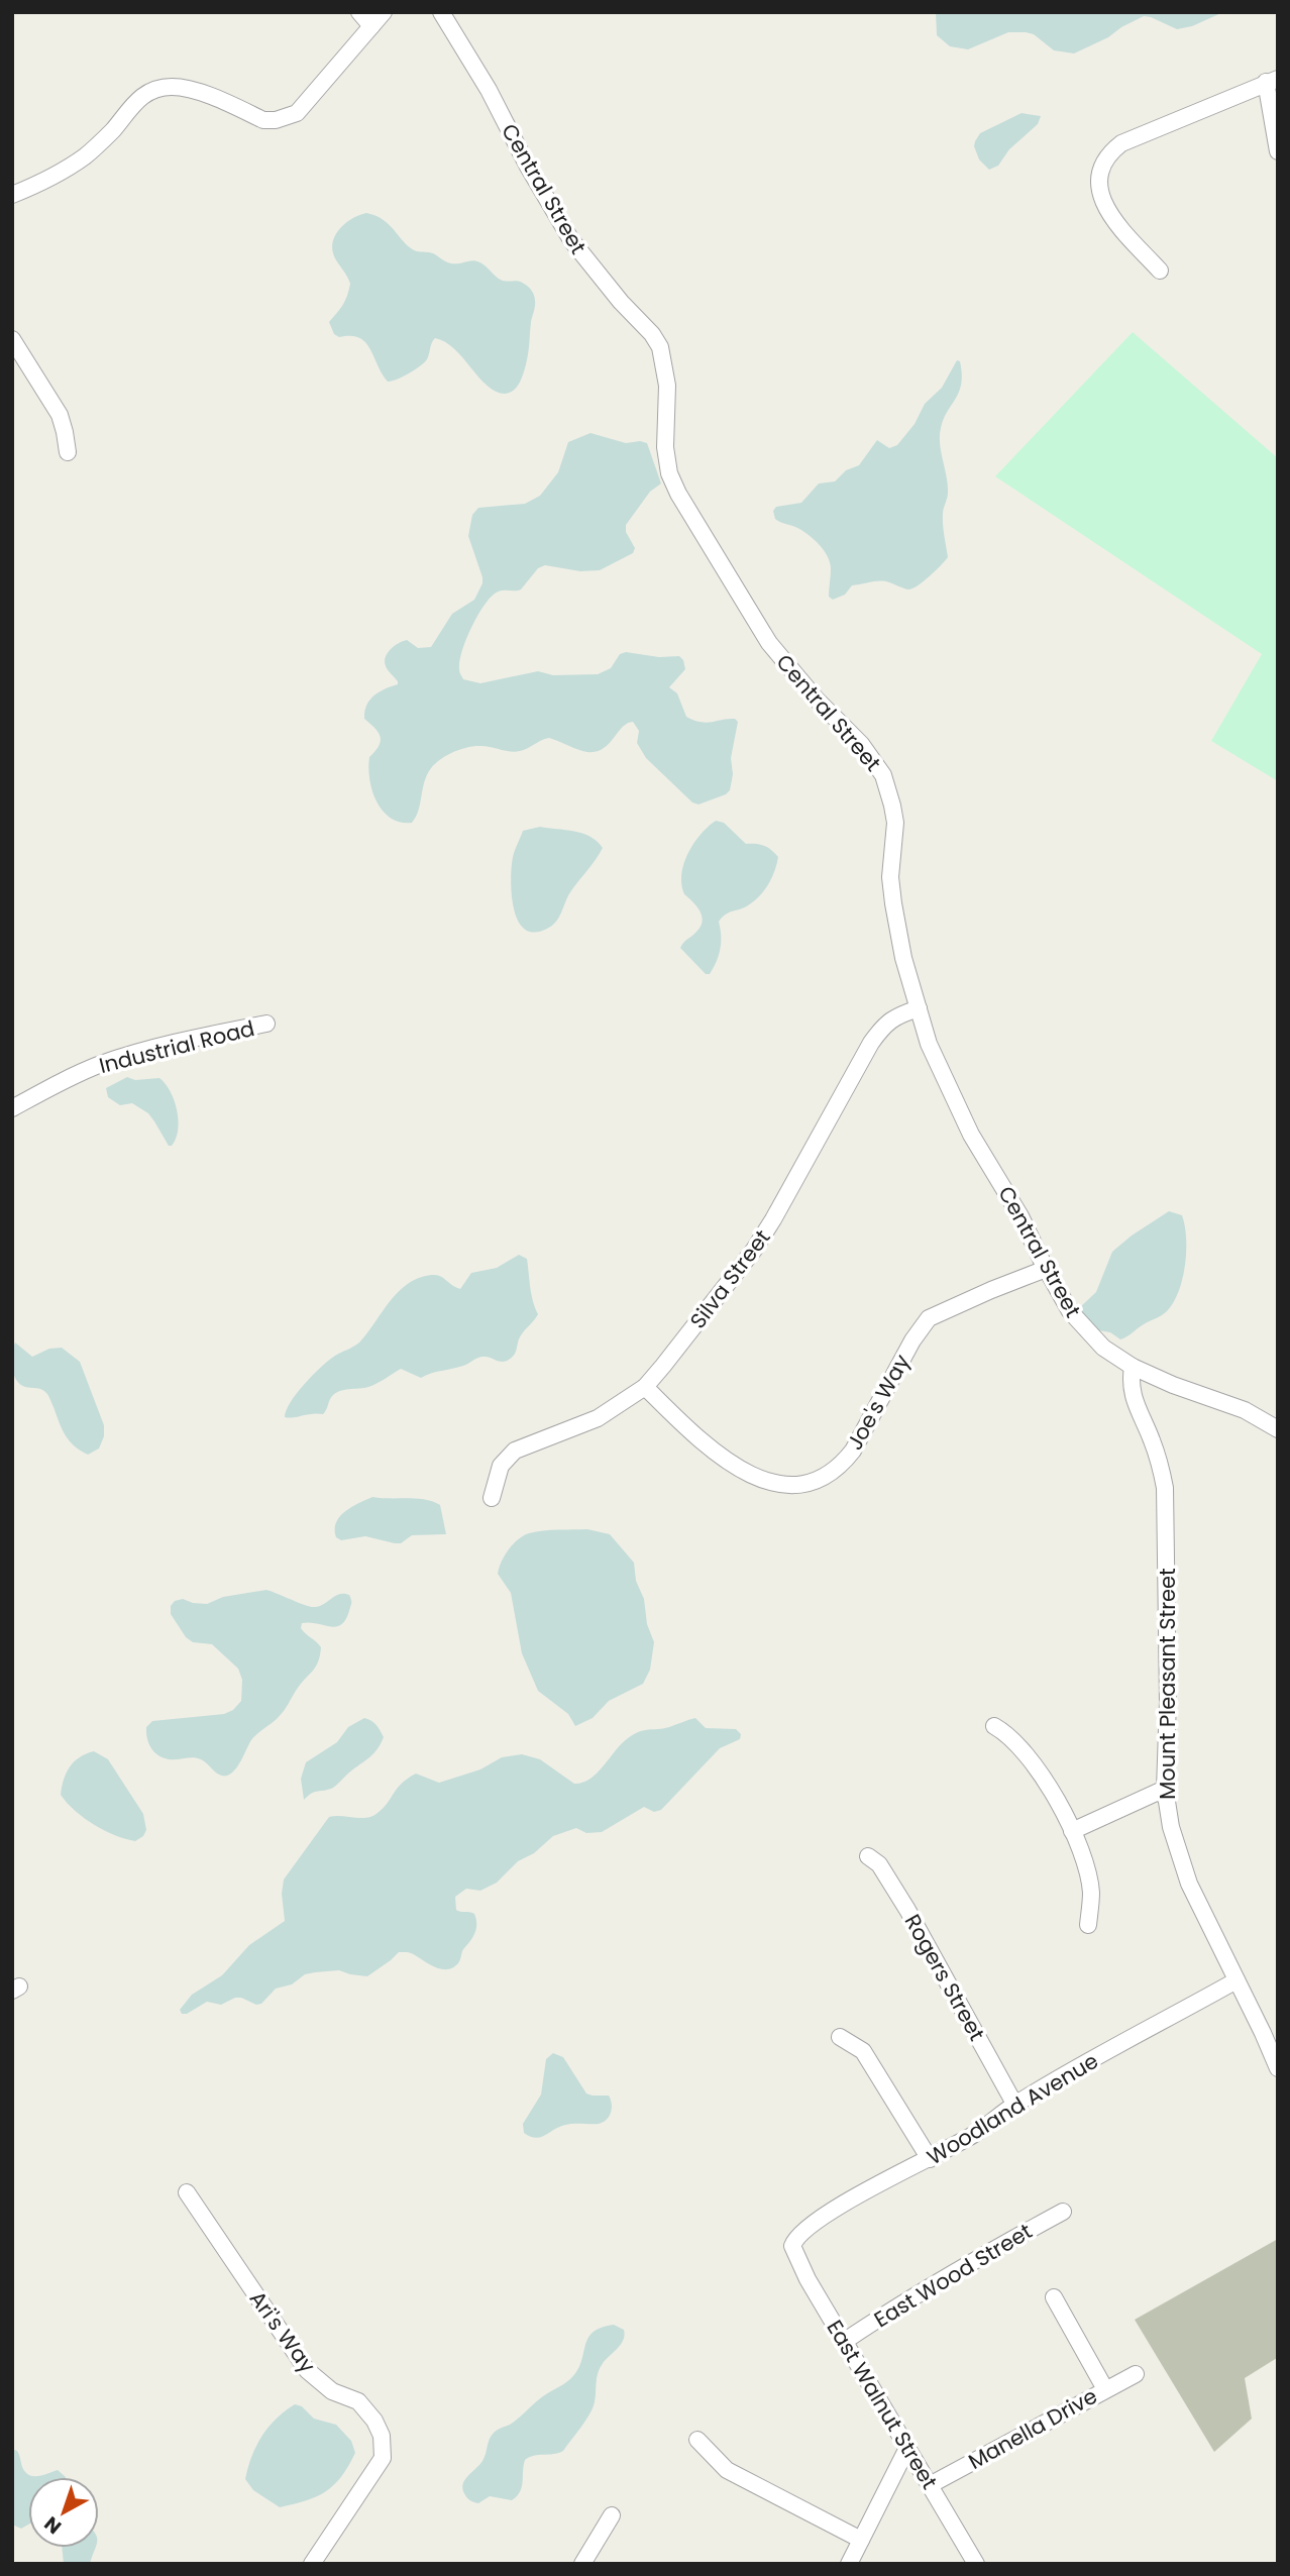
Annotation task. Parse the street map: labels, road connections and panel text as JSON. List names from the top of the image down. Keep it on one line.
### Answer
{"streets":{"street":["Central Street","Industrial Road","Silva Street","Joe's Way","Mount Pleasant Street","Rogers Street","Woodland Avenue","East Wood Street","Ari's Way","East Walnut Street","Manella Drive"]},"crossings":[["Central Street","Silva Street"],["Central Street","Joe's Way"],["Central Street","Mount Pleasant Street"],["Silva Street","Joe's Way"],["Mount Pleasant Street","Woodland Avenue"],["Rogers Street","Woodland Avenue"],["Woodland Avenue","East Walnut Street"],["East Wood Street","East Walnut Street"],["East Walnut Street","Manella Drive"]],"north":"bottom left"}
